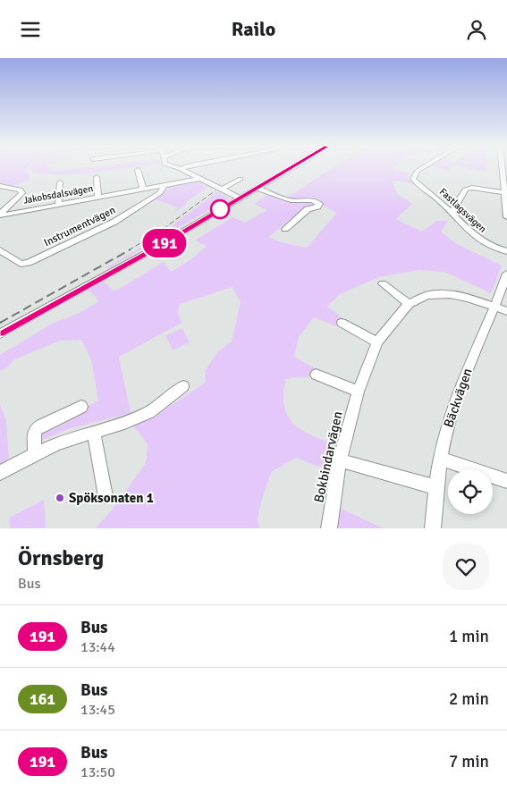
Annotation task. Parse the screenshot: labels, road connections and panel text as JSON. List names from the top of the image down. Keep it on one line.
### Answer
{"streets":{"street":["Jakobsdalsvägen","Fastlagsvägen","Instrumentvägen","Bäckvägen","Bokbindarvägen"]},"crossings":[["Jakobsdalsvägen","Instrumentvägen"],["Bäckvägen","Bokbindarvägen"]],"places":["Spöksonaten 1"],"lines":["bus line 191"],"page":{"header":"Railo","on_map":"191","heading":["Örnsberg","Bus"],"list":[{"mark":"191","name":"Bus","note":"13:44","value":"1 min"},{"mark":"161","name":"Bus","note":"13:45","value":"2 min"},{"mark":"191","name":"Bus","note":"13:50","value":"7 min"}]}}
